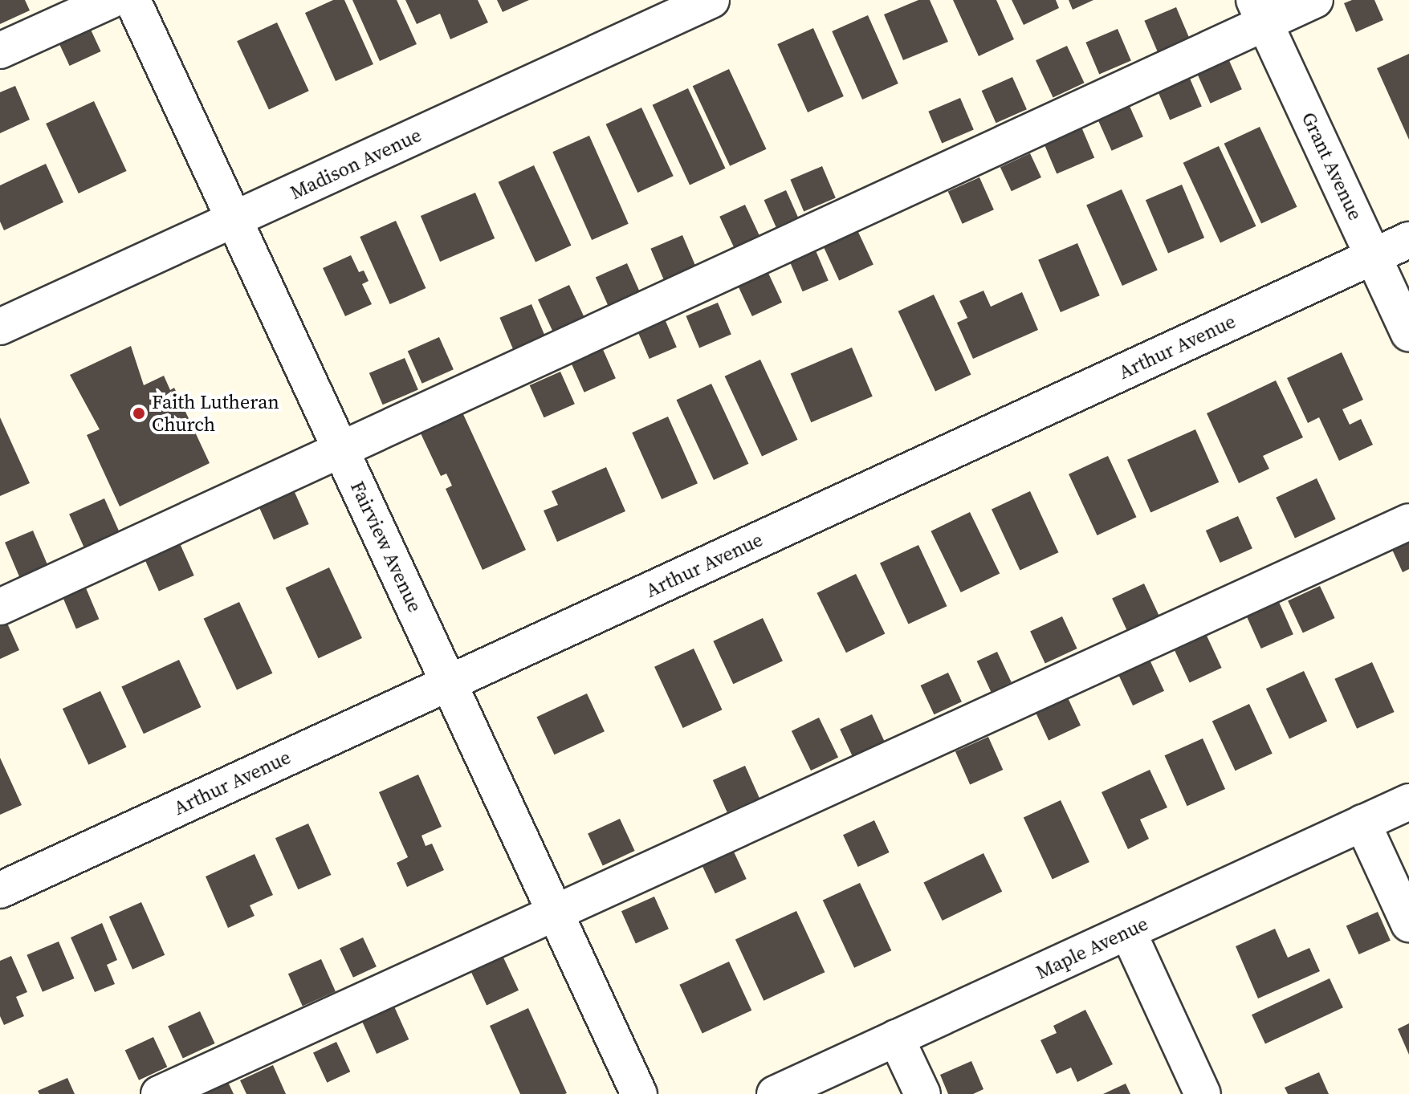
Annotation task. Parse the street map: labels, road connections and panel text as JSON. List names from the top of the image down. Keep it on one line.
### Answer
{"streets":{"street":["Madison Avenue","Grant Avenue","Arthur Avenue","Fairview Avenue","Maple Avenue"]},"crossings":[["Madison Avenue","Fairview Avenue"],["Grant Avenue","Arthur Avenue"],["Arthur Avenue","Fairview Avenue"]],"places":["Faith Lutheran Church"]}
